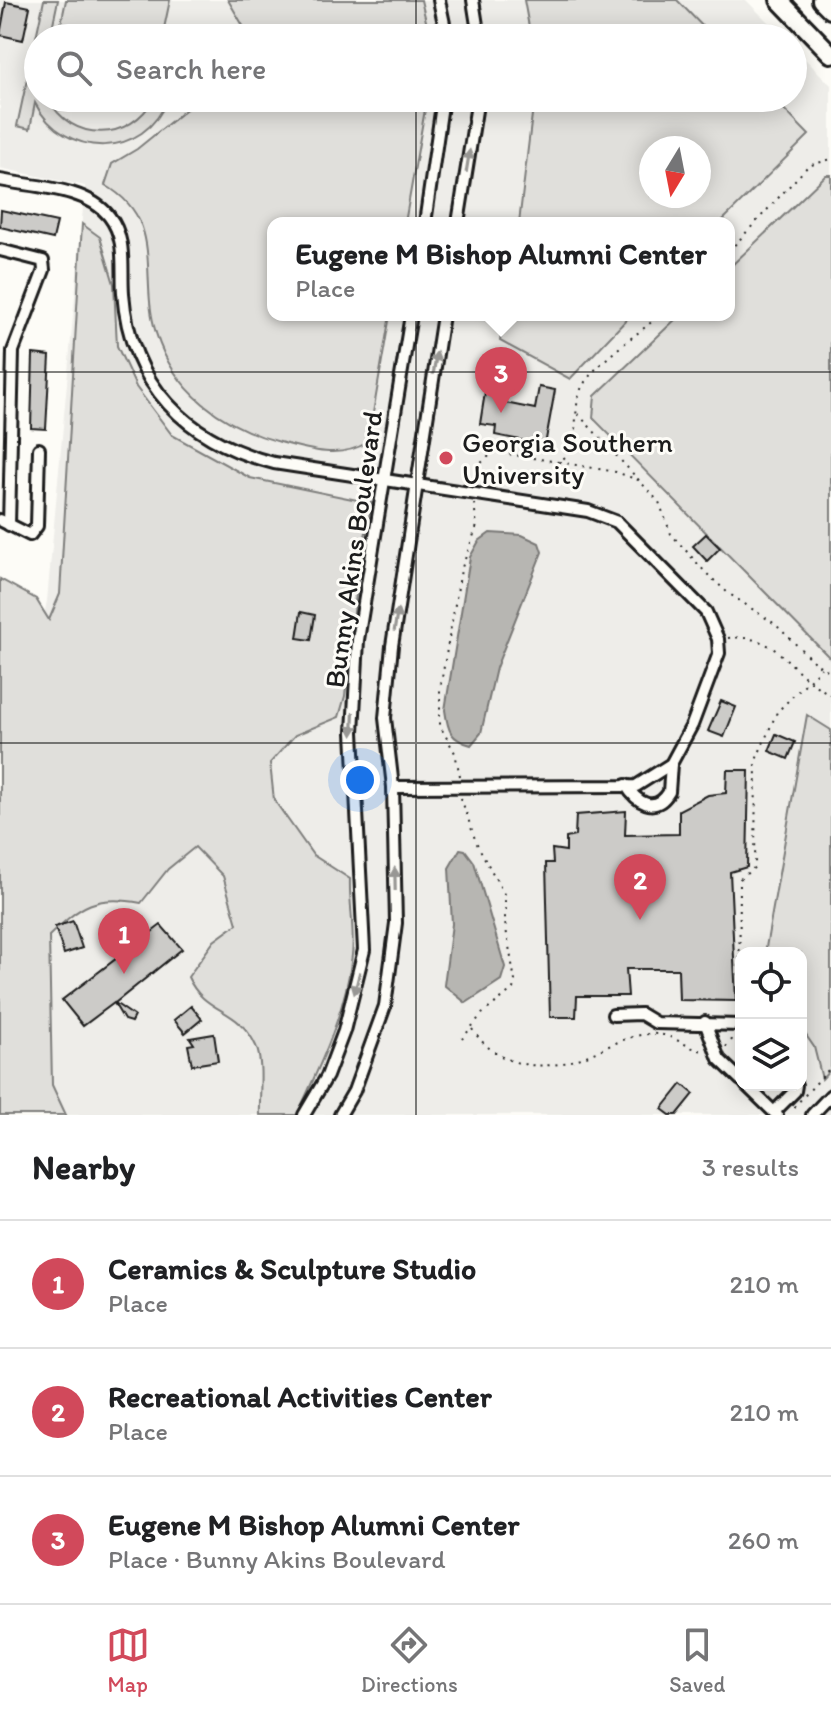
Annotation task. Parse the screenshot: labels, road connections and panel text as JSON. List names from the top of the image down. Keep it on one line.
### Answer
{"streets":{"street":["Bunny Akins Boulevard"]},"places":["Georgia Southern University"],"north":"bottom","page":{"search":"Search here","popup":["Eugene M Bishop Alumni Center","Place"],"pins":["3","2","1"],"heading":["Nearby","3 results"],"list":[{"mark":"1","name":"Ceramics & Sculpture Studio","note":"Place","value":"210 m"},{"mark":"2","name":"Recreational Activities Center","note":"Place","value":"210 m"},{"mark":"3","name":"Eugene M Bishop Alumni Center","note":"Place · Bunny Akins Boulevard","value":"260 m"}],"nav":["Map","Directions","Saved"]}}
